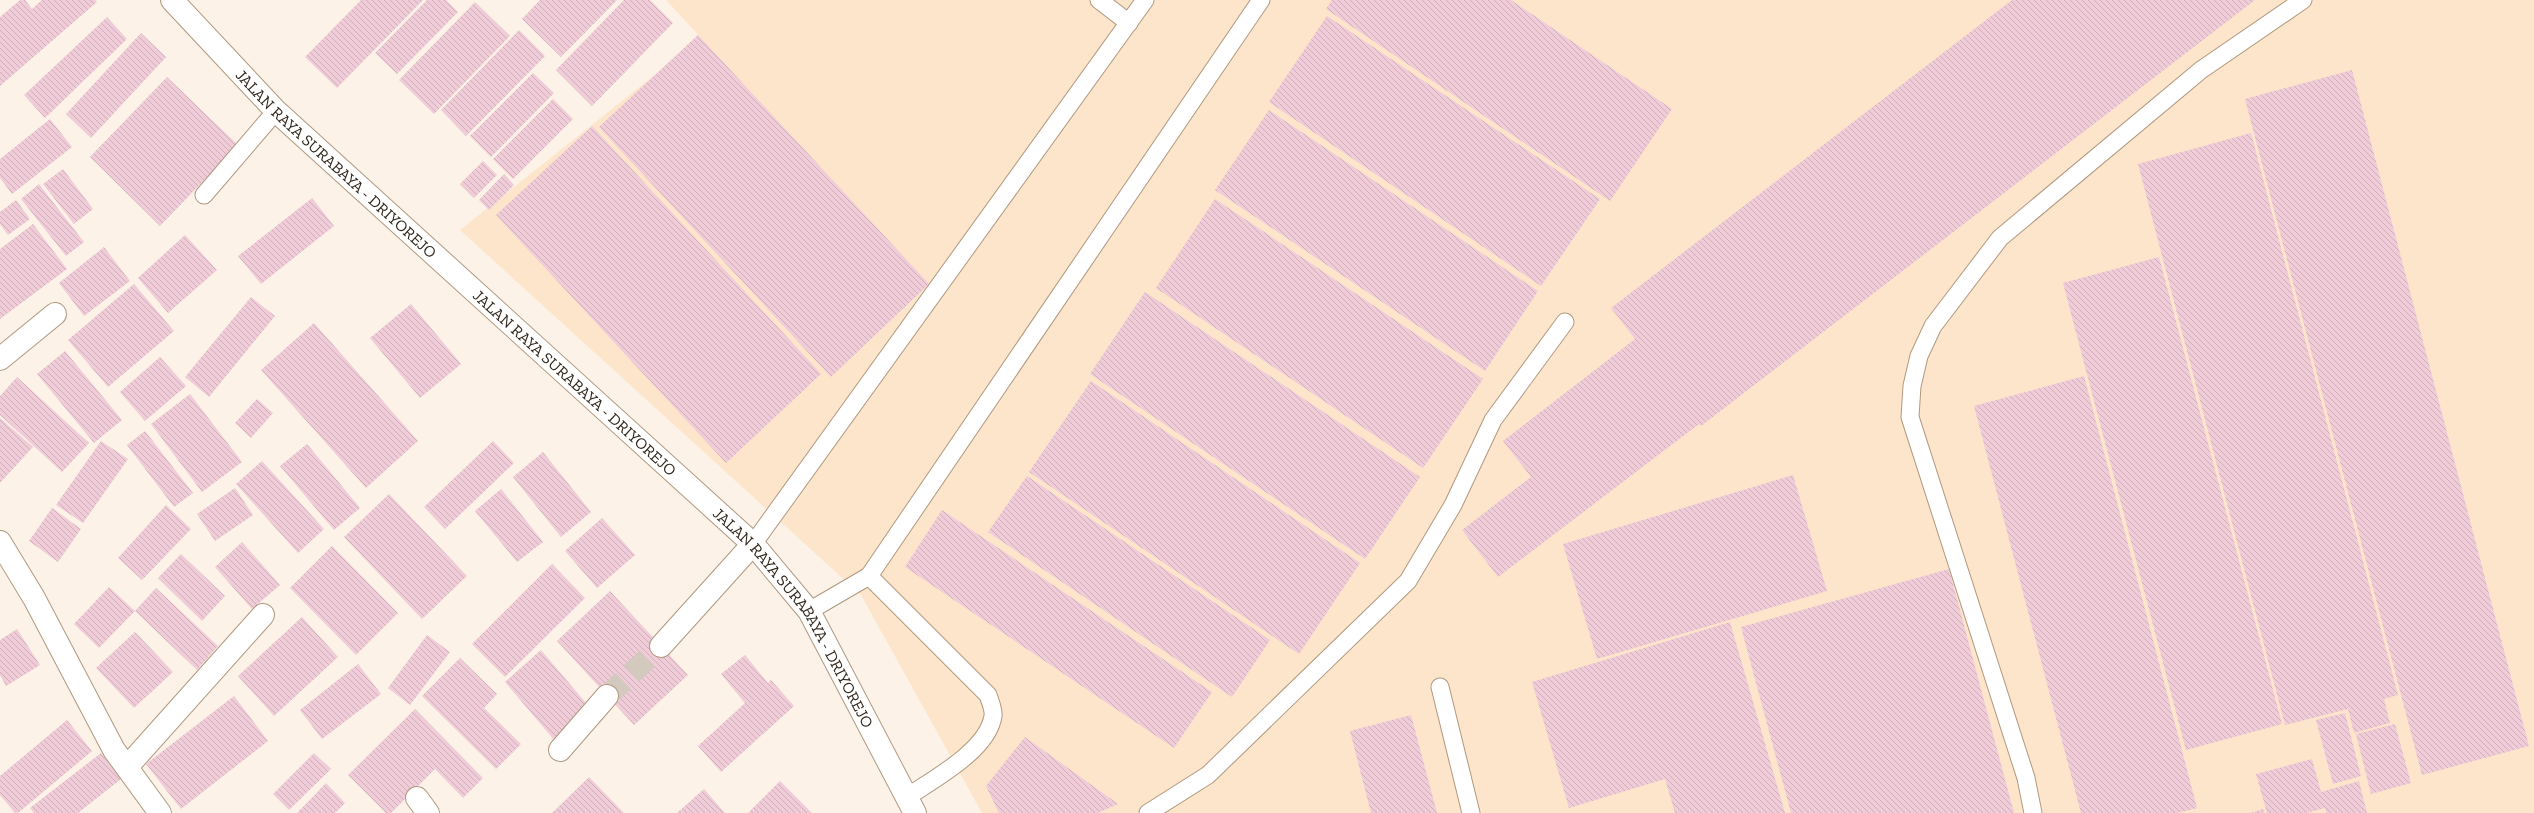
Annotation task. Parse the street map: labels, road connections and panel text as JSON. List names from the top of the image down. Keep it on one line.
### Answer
{"streets":{"main road":["JALAN RAYA SURABAYA - DRIYOREJO"]}}
